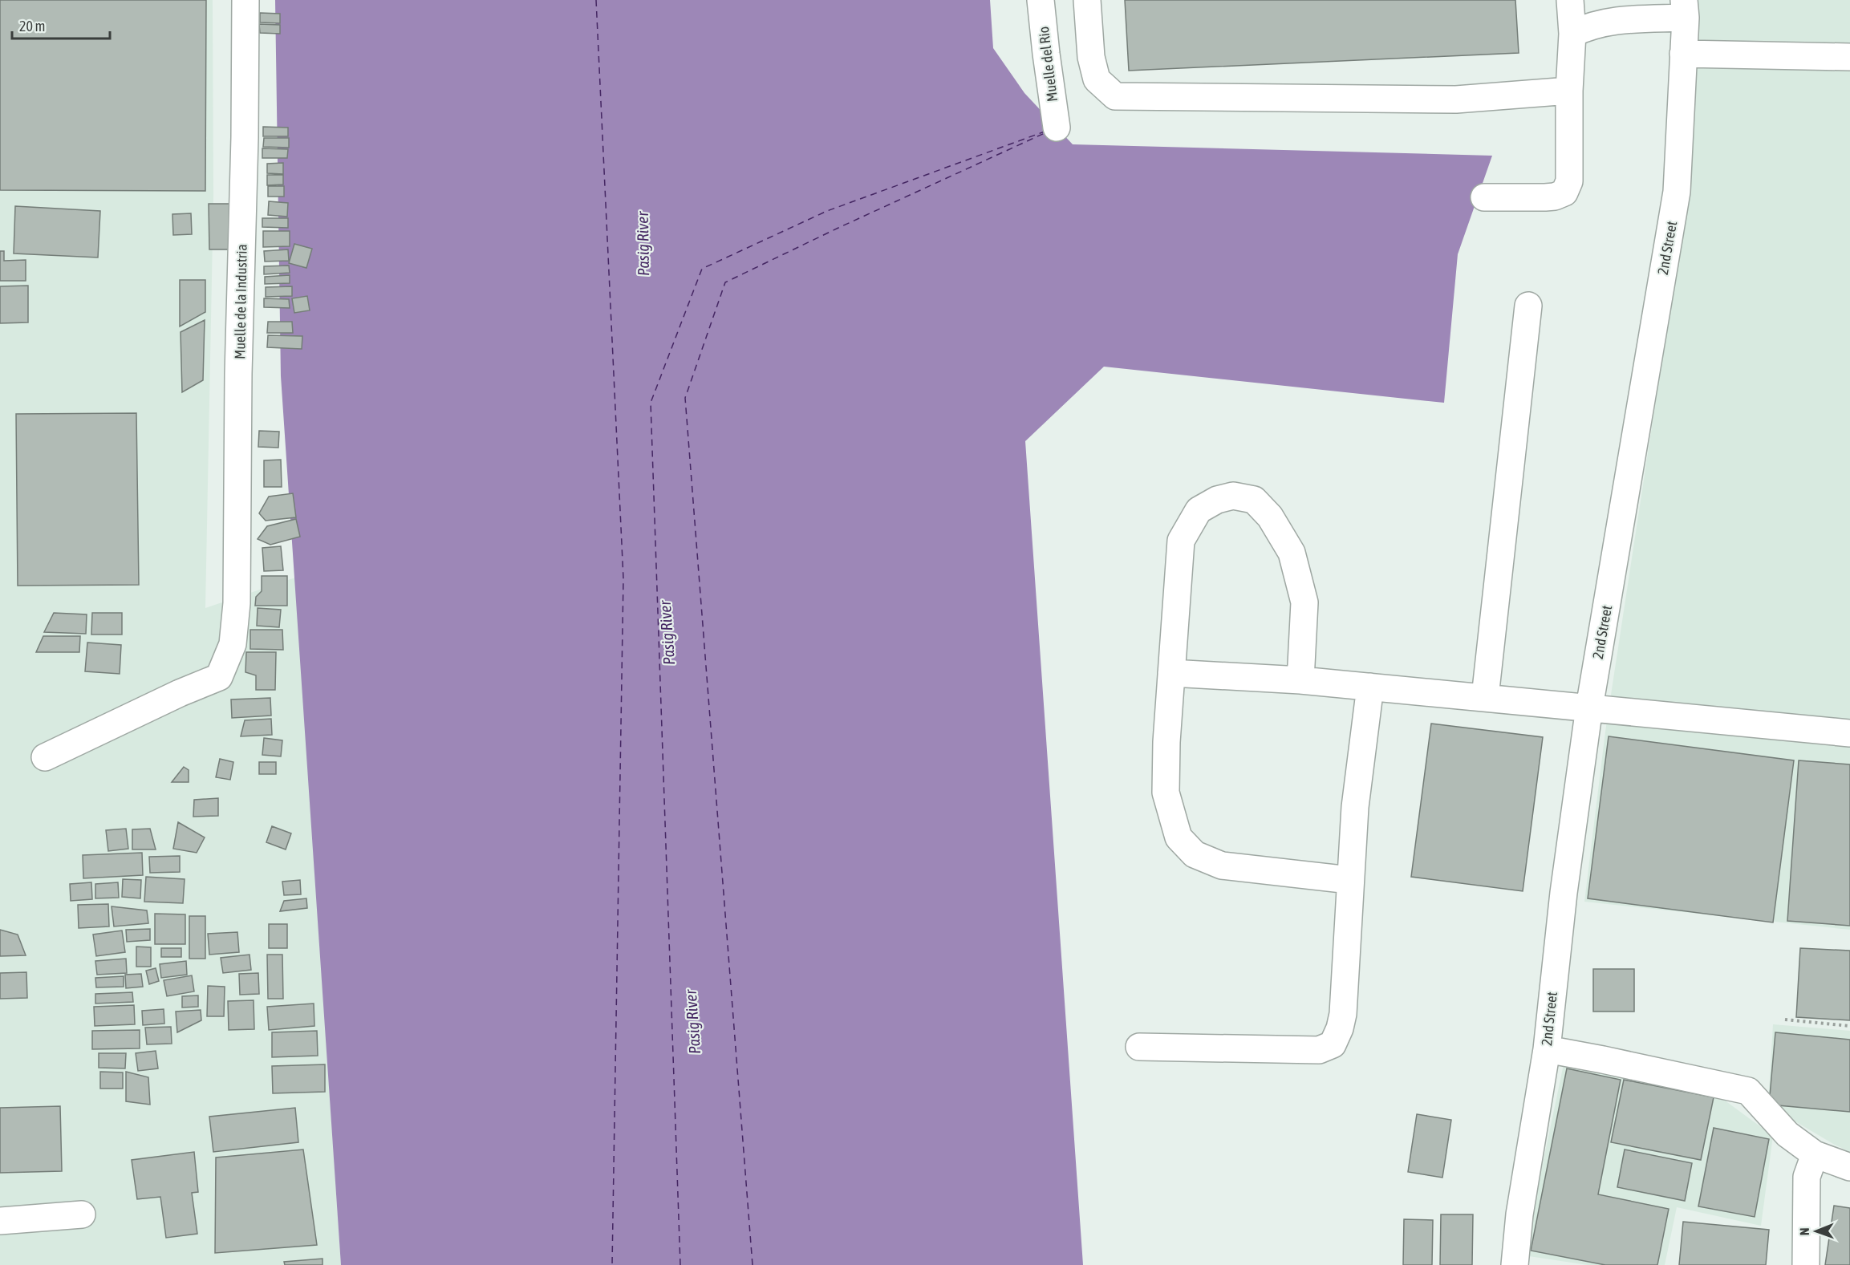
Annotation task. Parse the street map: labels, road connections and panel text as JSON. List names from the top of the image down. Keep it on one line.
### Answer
{"streets":{"street":["Muelle del Rio","2nd Street","Muelle de la Industria"]},"water":["Pasig River"],"scale_bar":"20 m","north":"left"}
